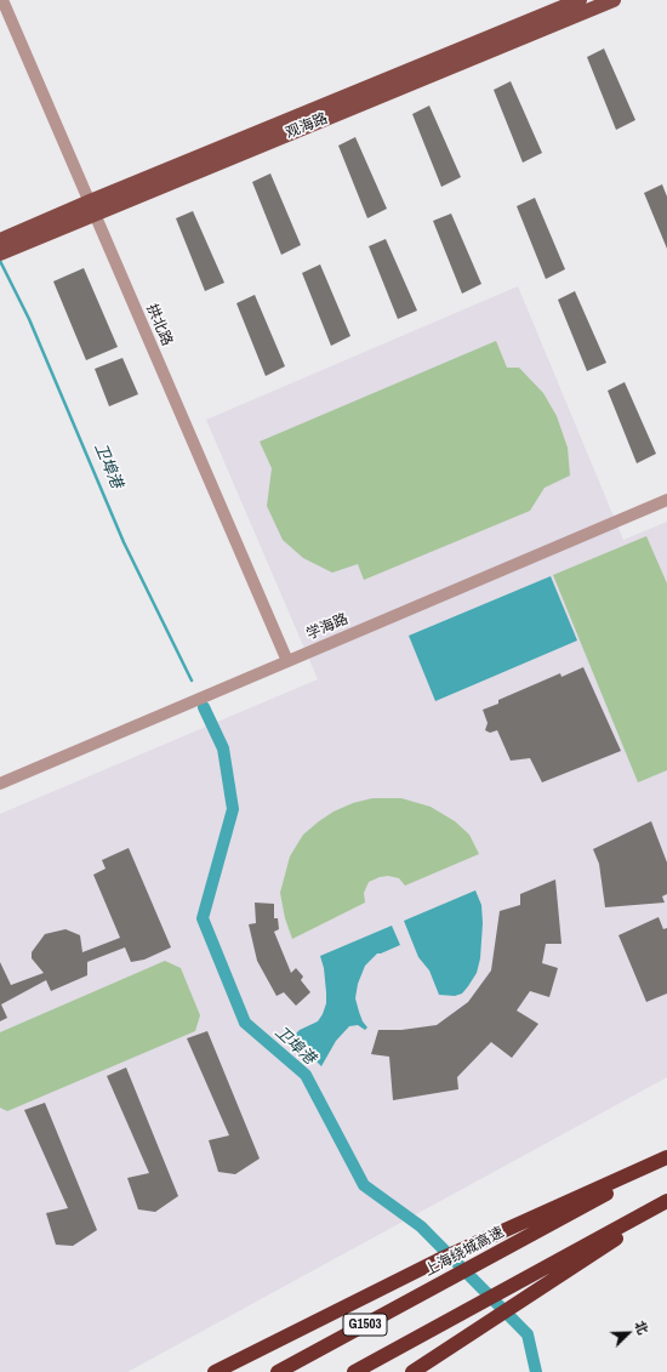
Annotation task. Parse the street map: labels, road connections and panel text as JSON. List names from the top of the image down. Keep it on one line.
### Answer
{"streets":{"highway":["上海绕城高速","G1503"],"main road":["观海路"],"street":["拱北路","学海路"]},"crossings":[["观海路","拱北路"],["拱北路","学海路"]],"water":["卫埠港"],"north":"top right"}
